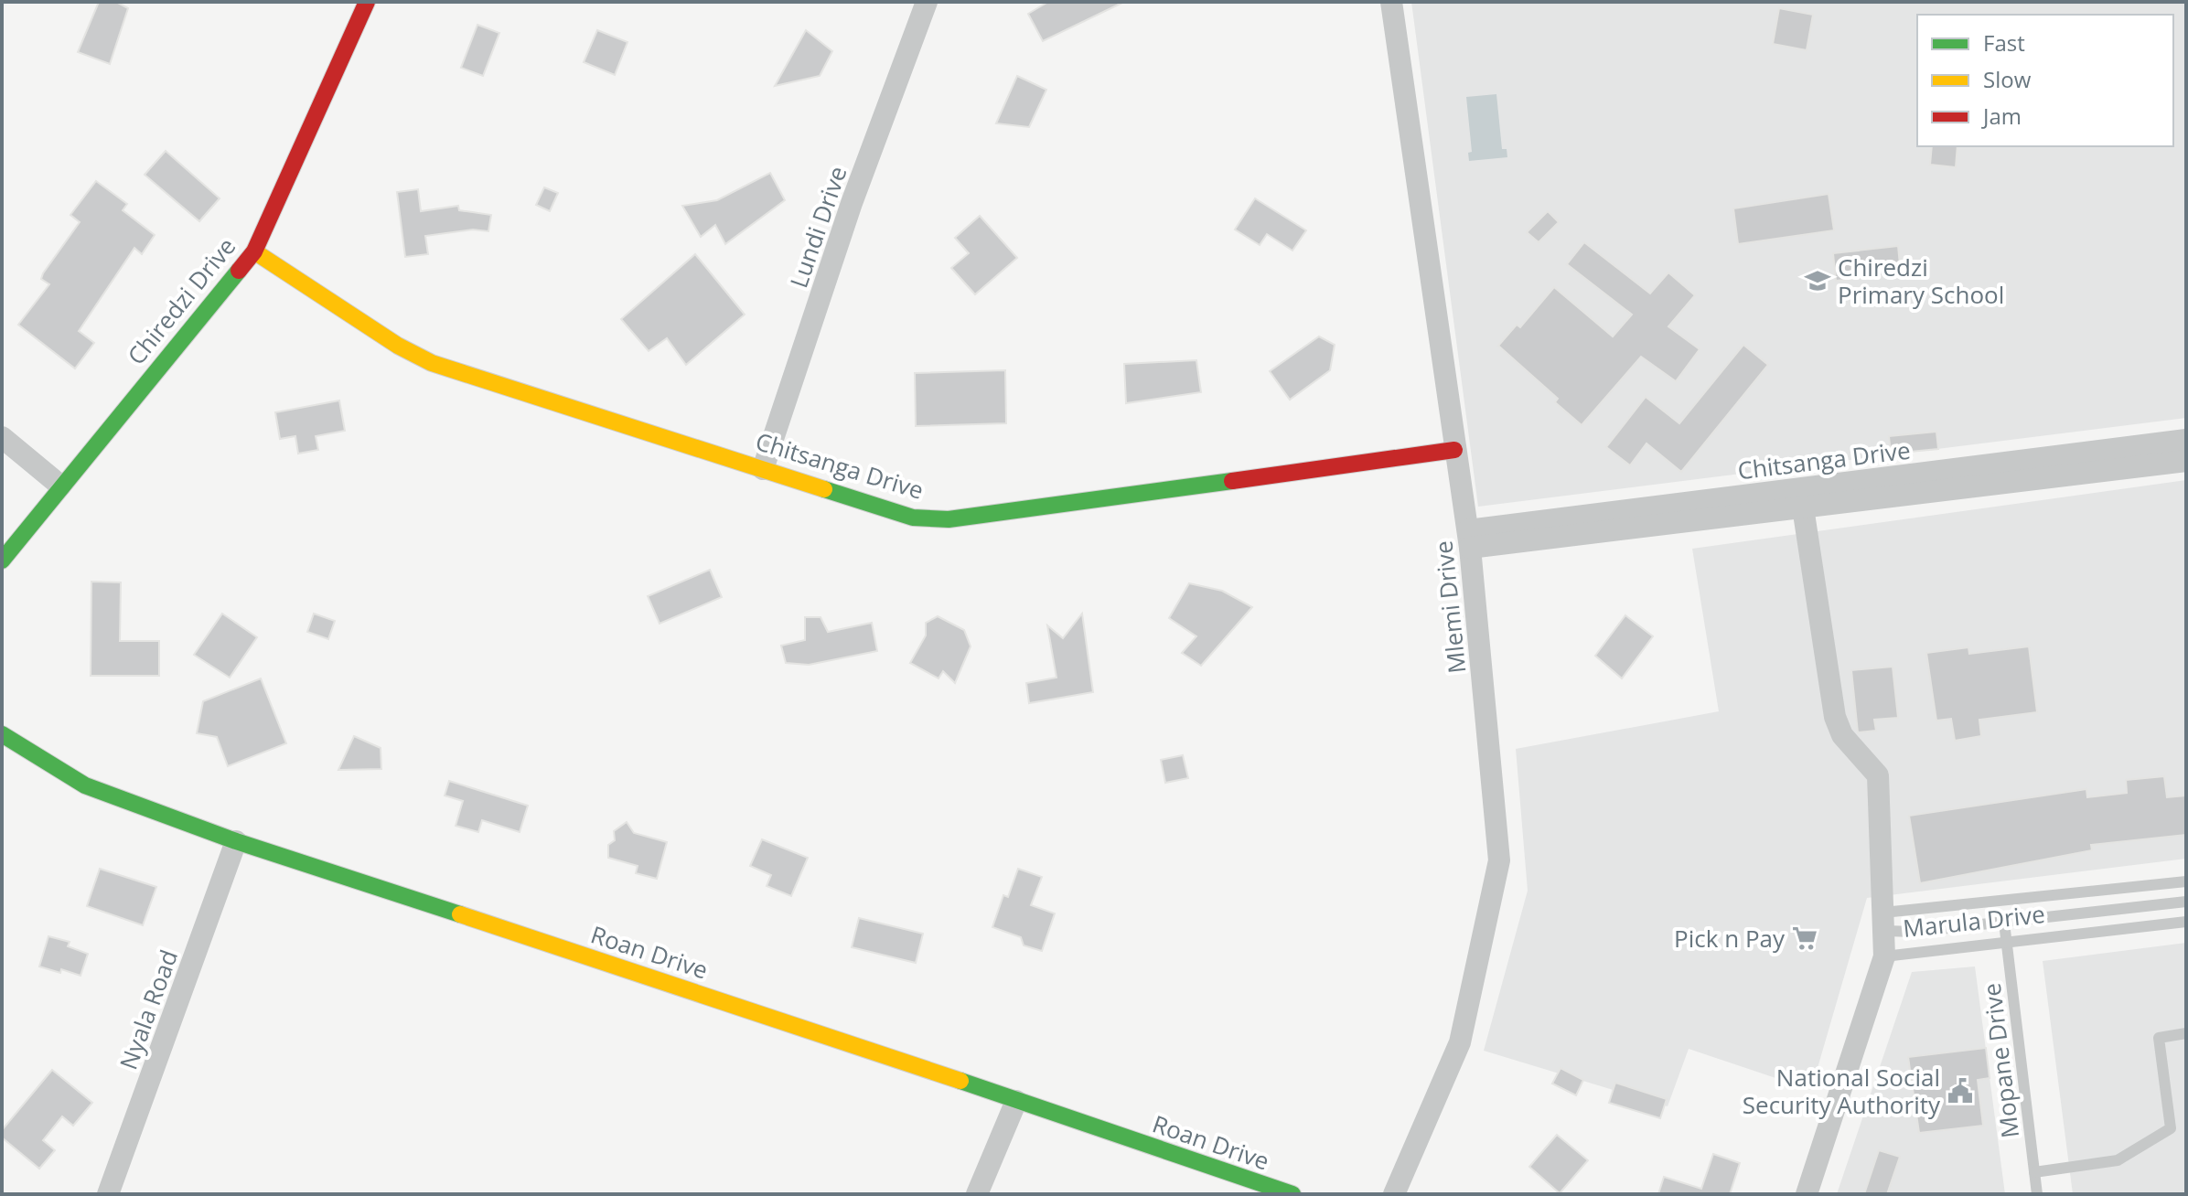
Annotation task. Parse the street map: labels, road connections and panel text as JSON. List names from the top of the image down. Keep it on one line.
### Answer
{"streets":{"street":["Lundi Drive","Chiredzi Drive","Chitsanga Drive","Mlemi Drive","Marula Drive","Roan Drive","Nyala Road"],"lane":["Mopane Drive"]},"crossings":[["Lundi Drive","Chitsanga Drive"],["Chiredzi Drive","Chitsanga Drive"],["Chitsanga Drive","Mlemi Drive"],["Marula Drive","Mopane Drive"],["Roan Drive","Nyala Road"]],"places":{"school or university":["Chiredzi Primary School"],"supermarket":["Pick n Pay"],"public building":["National Social Security Authority"]},"legend":["Fast","Slow","Jam"]}
